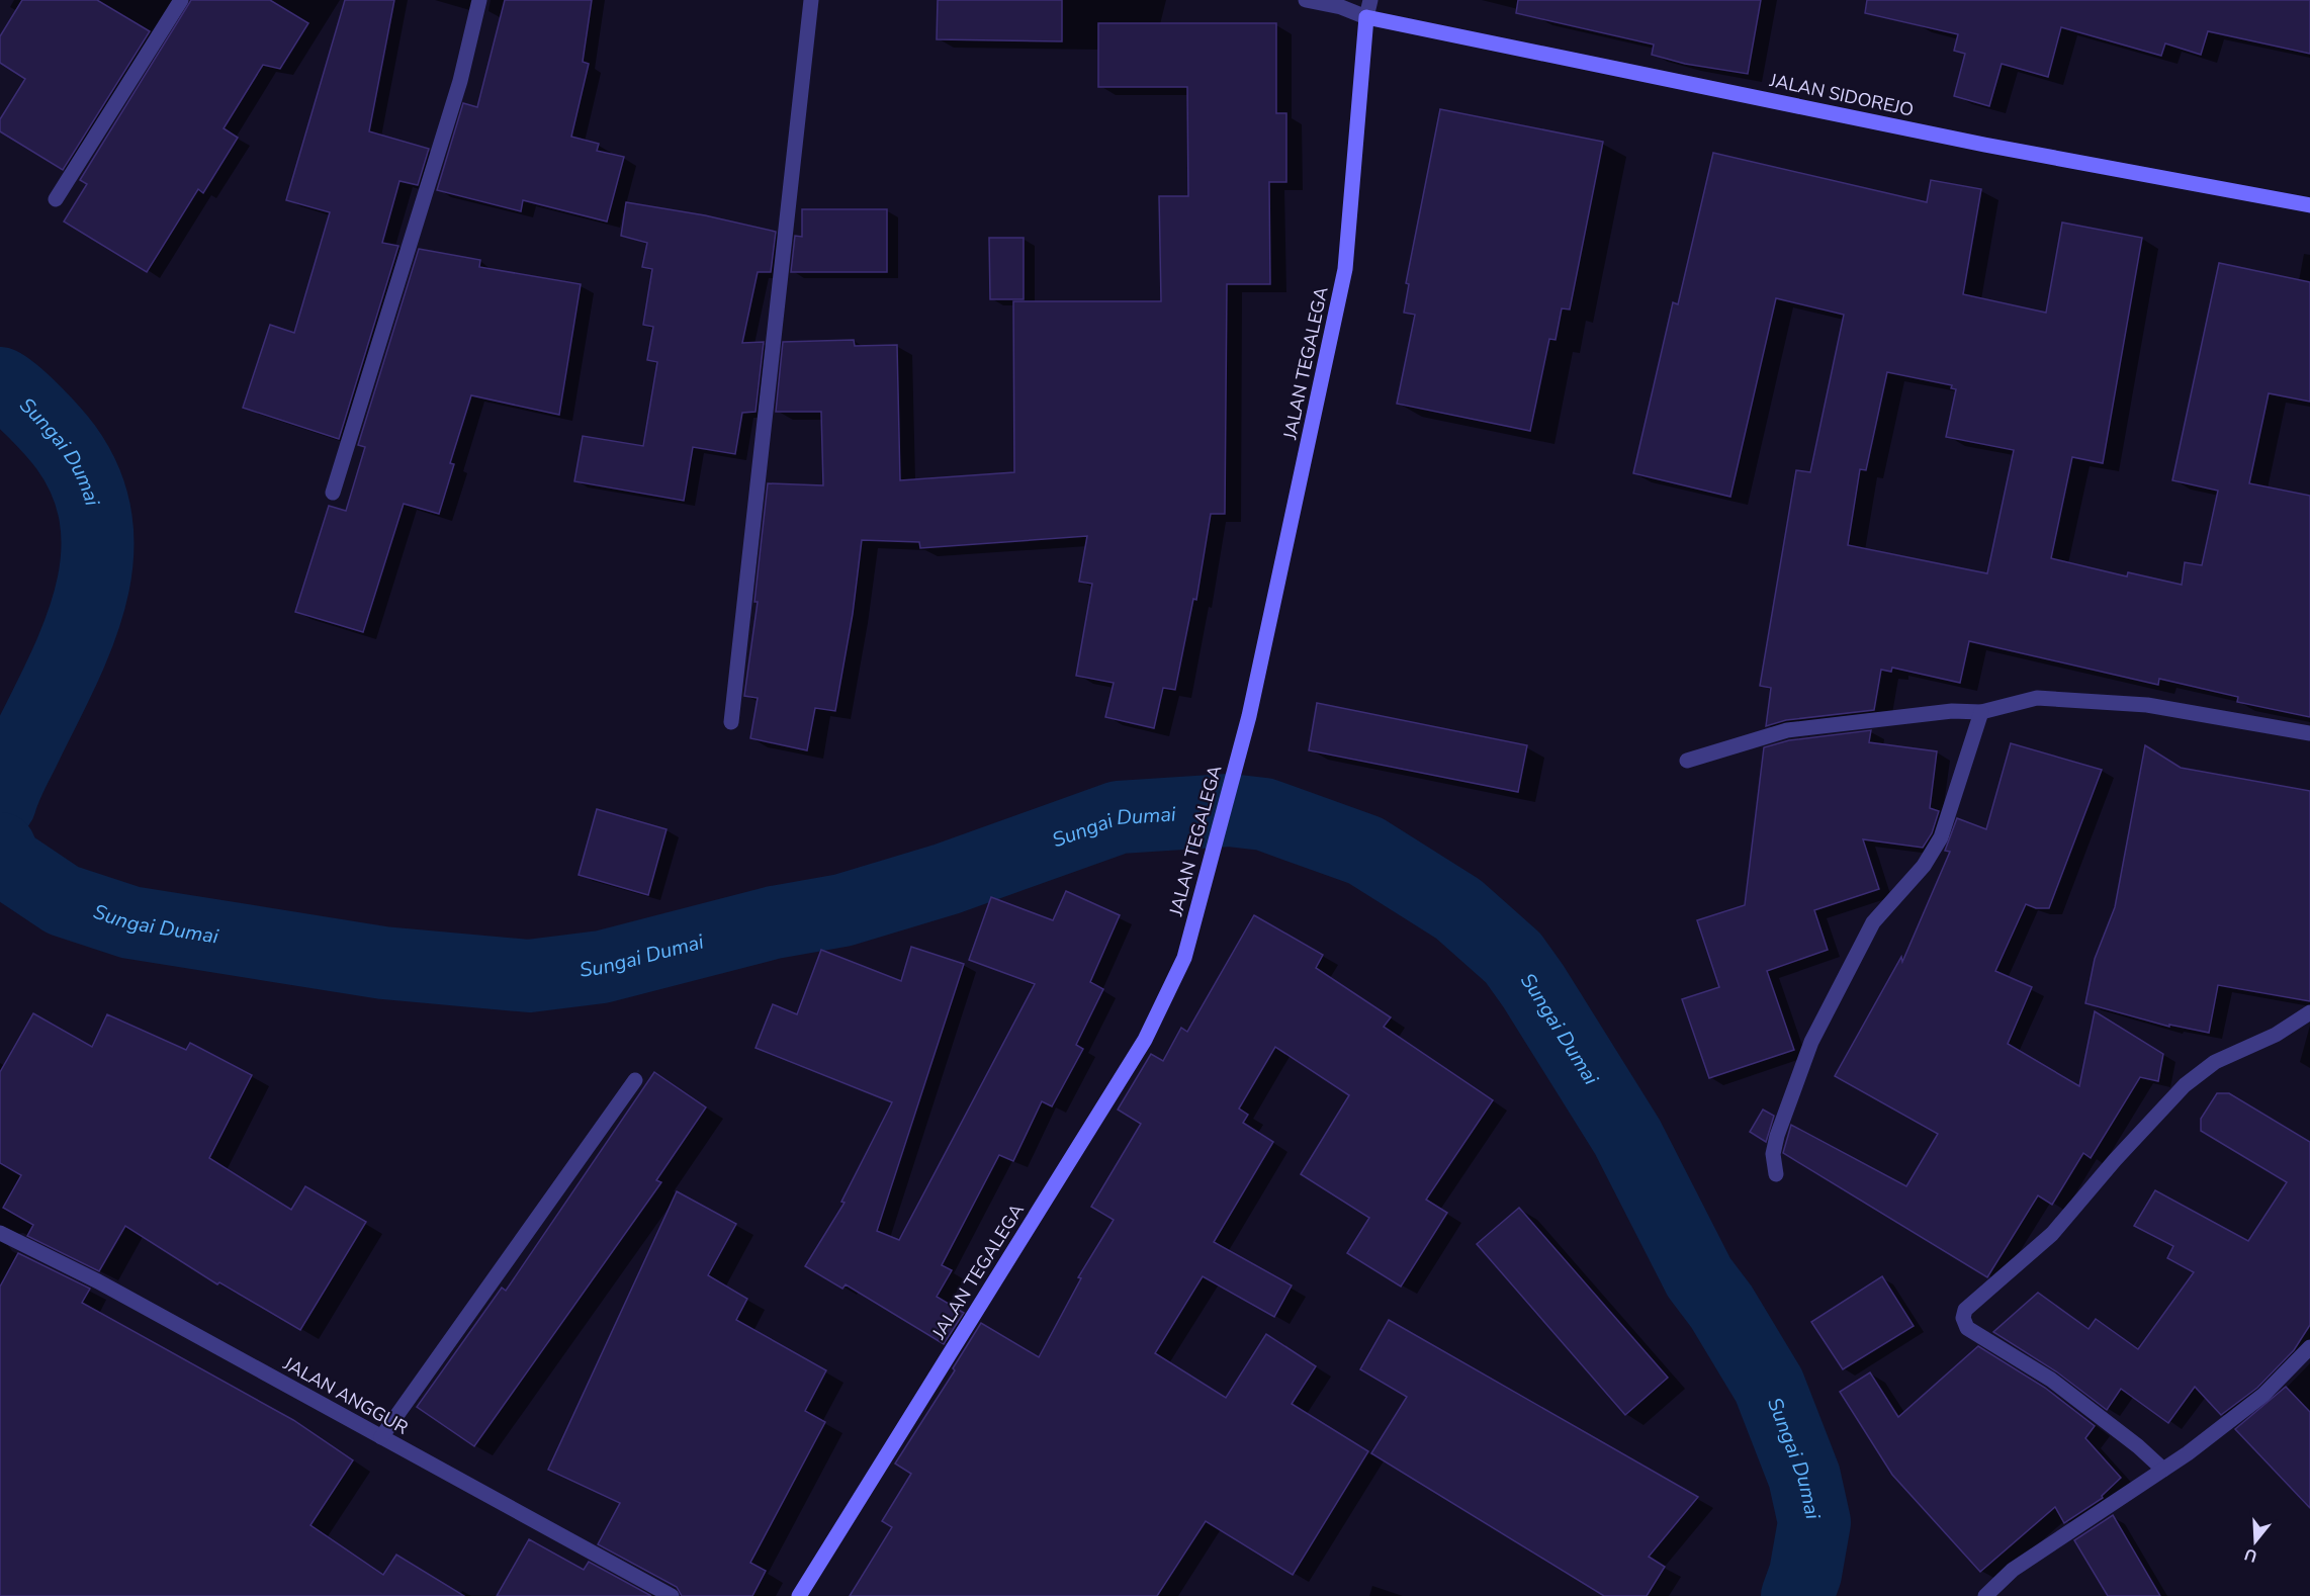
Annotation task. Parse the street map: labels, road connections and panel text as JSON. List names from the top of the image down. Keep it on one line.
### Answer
{"streets":{"street":["JALAN SIDOREJO","JALAN TEGALEGA","JALAN ANGGUR"]},"crossings":[["JALAN SIDOREJO","JALAN TEGALEGA"]],"water":["Sungai Dumai"],"north":"bottom"}
